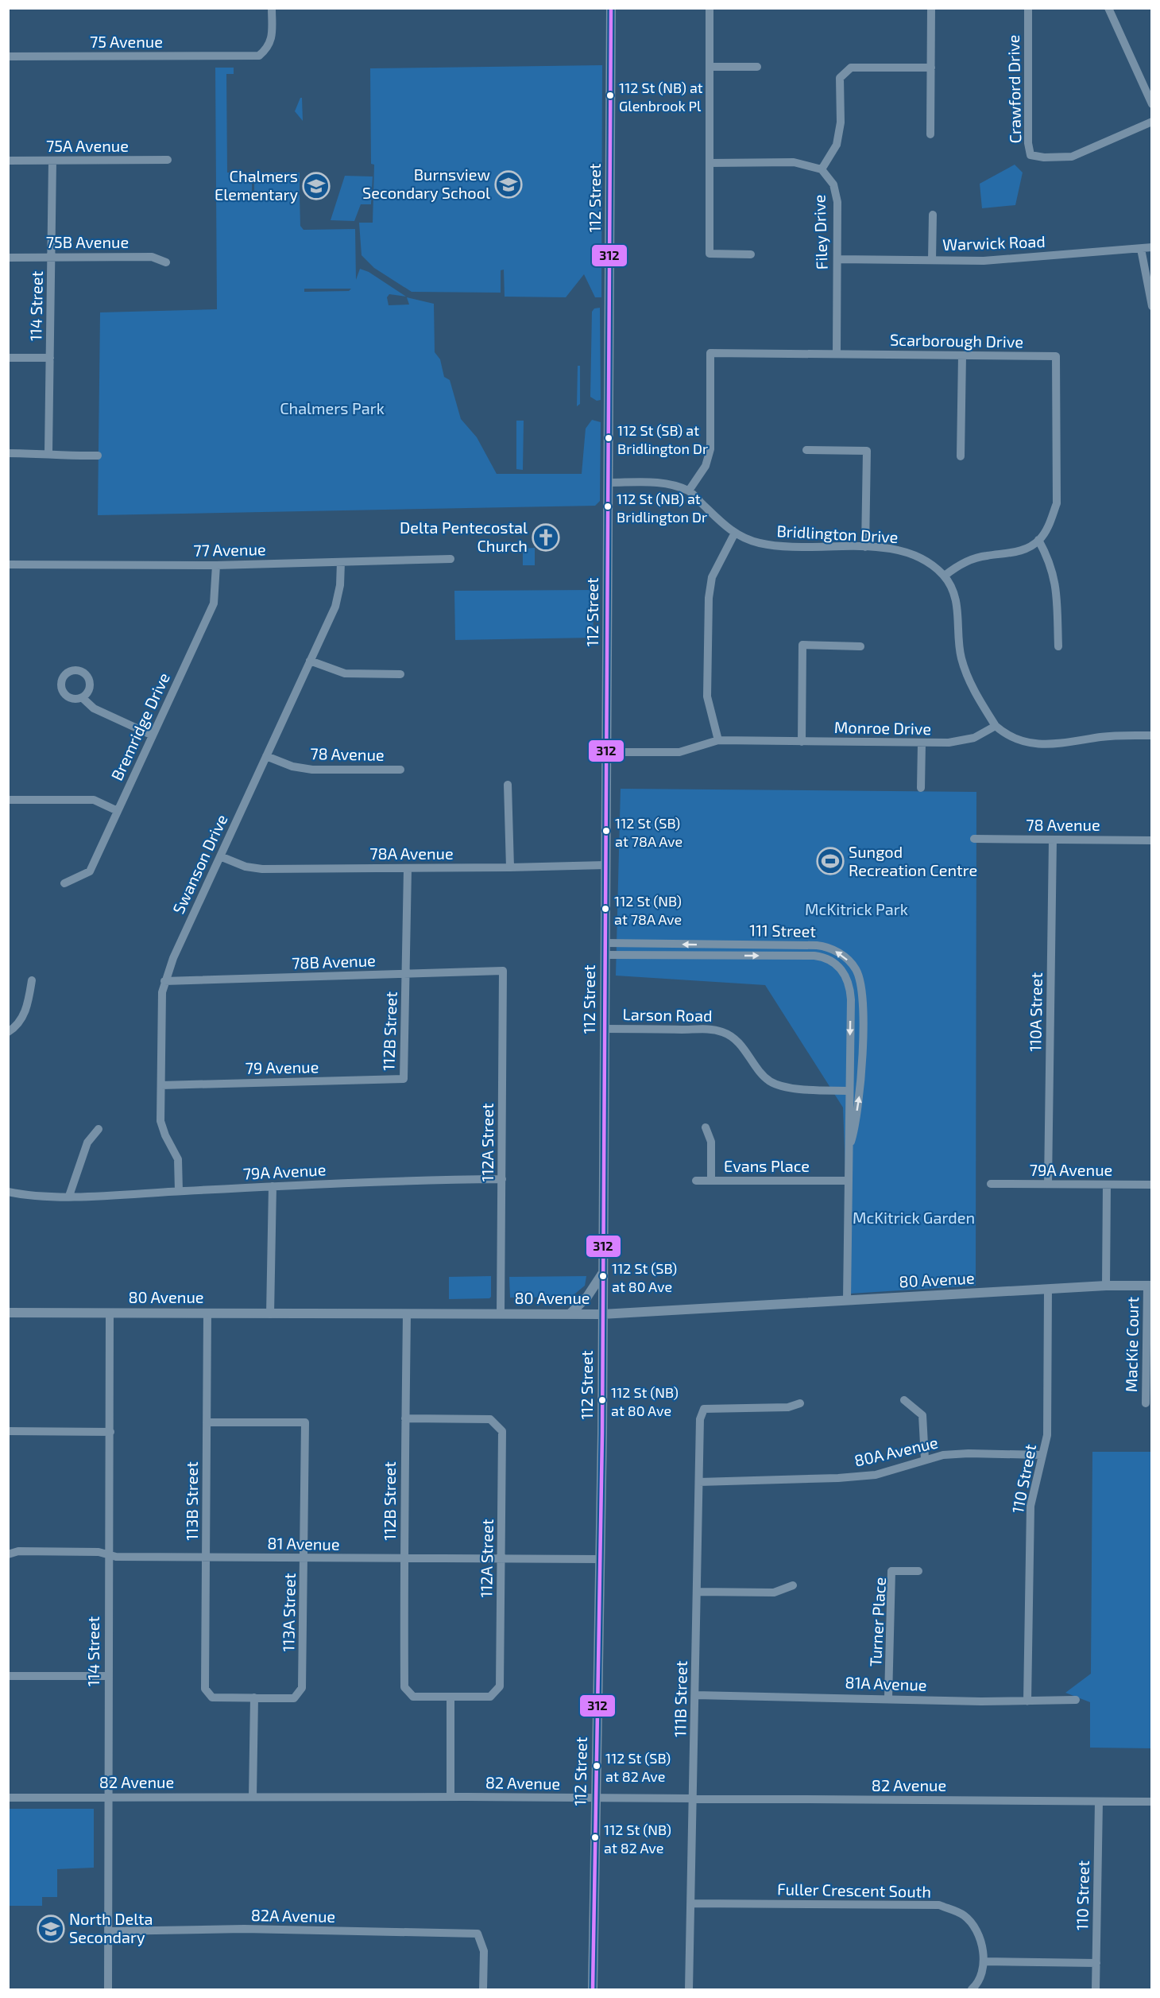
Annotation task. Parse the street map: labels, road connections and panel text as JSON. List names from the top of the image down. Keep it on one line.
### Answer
{"streets":{"street":["75 Avenue","Crawford Drive","75A Avenue","112 Street","Filey Drive","75B Avenue","Warwick Road","114 Street","Scarborough Drive","Bridlington Drive","77 Avenue","Bremridge Drive","Monroe Drive","78 Avenue","78A Avenue","Swanson Drive","111 Street","78B Avenue","110A Street","Larson Road","112B Street","79 Avenue","112A Street","Evans Place","79A Avenue","80 Avenue","MacKie Court","80A Avenue","110 Street","113B Street","81 Avenue","113A Street","Turner Place","81A Avenue","111B Street","82 Avenue","Fuller Crescent South","82A Avenue"]},"crossings":[["75A Avenue","114 Street"],["112 Street","Bridlington Drive"],["112 Street","Monroe Drive"],["112 Street","78A Avenue"],["112 Street","111 Street"],["112 Street","Larson Road"],["112 Street","80 Avenue"],["112 Street","81 Avenue"],["112 Street","82 Avenue"],["Filey Drive","Warwick Road"],["Filey Drive","Scarborough Drive"],["75B Avenue","114 Street"],["114 Street","80 Avenue"],["114 Street","81 Avenue"],["114 Street","82 Avenue"],["114 Street","82A Avenue"],["Scarborough Drive","Bridlington Drive"],["77 Avenue","Bremridge Drive"],["77 Avenue","Swanson Drive"],["78 Avenue","Swanson Drive"],["78 Avenue","110A Street"],["78A Avenue","Swanson Drive"],["78A Avenue","112B Street"],["Swanson Drive","78B Avenue"],["Swanson Drive","79 Avenue"],["Swanson Drive","79A Avenue"],["111 Street","Larson Road"],["111 Street","Evans Place"],["111 Street","80 Avenue"],["78B Avenue","112B Street"],["78B Avenue","112A Street"],["110A Street","79A Avenue"],["112B Street","79 Avenue"],["112B Street","112A Street"],["112B Street","80 Avenue"],["112B Street","81 Avenue"],["112A Street","79A Avenue"],["112A Street","80 Avenue"],["112A Street","81 Avenue"],["80 Avenue","MacKie Court"],["80 Avenue","110 Street"],["80 Avenue","113B Street"],["80A Avenue","110 Street"],["80A Avenue","111B Street"],["110 Street","81A Avenue"],["110 Street","82 Avenue"],["113B Street","81 Avenue"],["113B Street","113A Street"],["81 Avenue","113A Street"],["Turner Place","81A Avenue"],["81A Avenue","111B Street"],["111B Street","82 Avenue"],["111B Street","Fuller Crescent South"]],"parks":["Chalmers Park","McKitrick Park","McKitrick Garden"],"places":{"other":["112 St (NB) at Glenbrook Pl","112 St (SB) at Bridlington Dr","112 St (NB) at Bridlington Dr","112 St (SB) at 78A Ave","112 St (NB) at 78A Ave","112 St (SB) at 80 Ave","112 St (NB) at 80 Ave","112 St (SB) at 82 Ave","112 St (NB) at 82 Ave"],"school or university":["Burnsview Secondary School","Chalmers Elementary","North Delta Secondary"],"church":["Delta Pentecostal Church"],"sports":["Sungod Recreation Centre"]},"lines":["transit line 312"]}
